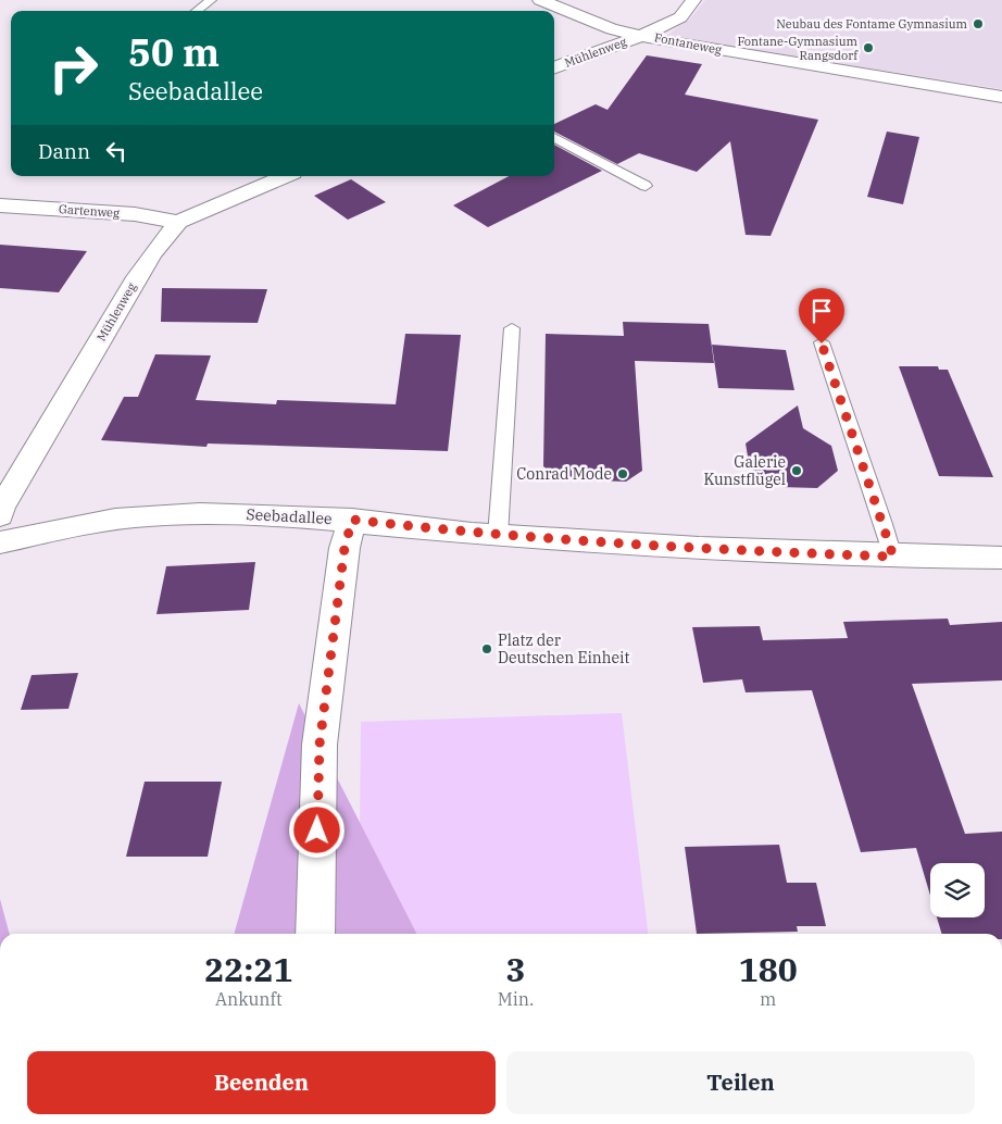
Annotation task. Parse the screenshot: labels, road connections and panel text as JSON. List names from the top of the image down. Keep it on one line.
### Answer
{"streets":{"street":["Fontaneweg","Mühlenweg","Gartenweg","Seebadallee"]},"crossings":[["Fontaneweg","Mühlenweg"],["Mühlenweg","Gartenweg"]],"places":["Neubau des Fontame Gymnasium","Fontane-Gymnasium Rangsdorf","Galerie Kunstflügel","Conrad Mode","Platz der Deutschen Einheit"],"page":{"turn":["50 m","Seebadallee"],"then":"Dann","eta":["22:21","Ankunft","3","Min.","180","m"],"buttons":["Beenden","Teilen"]}}
